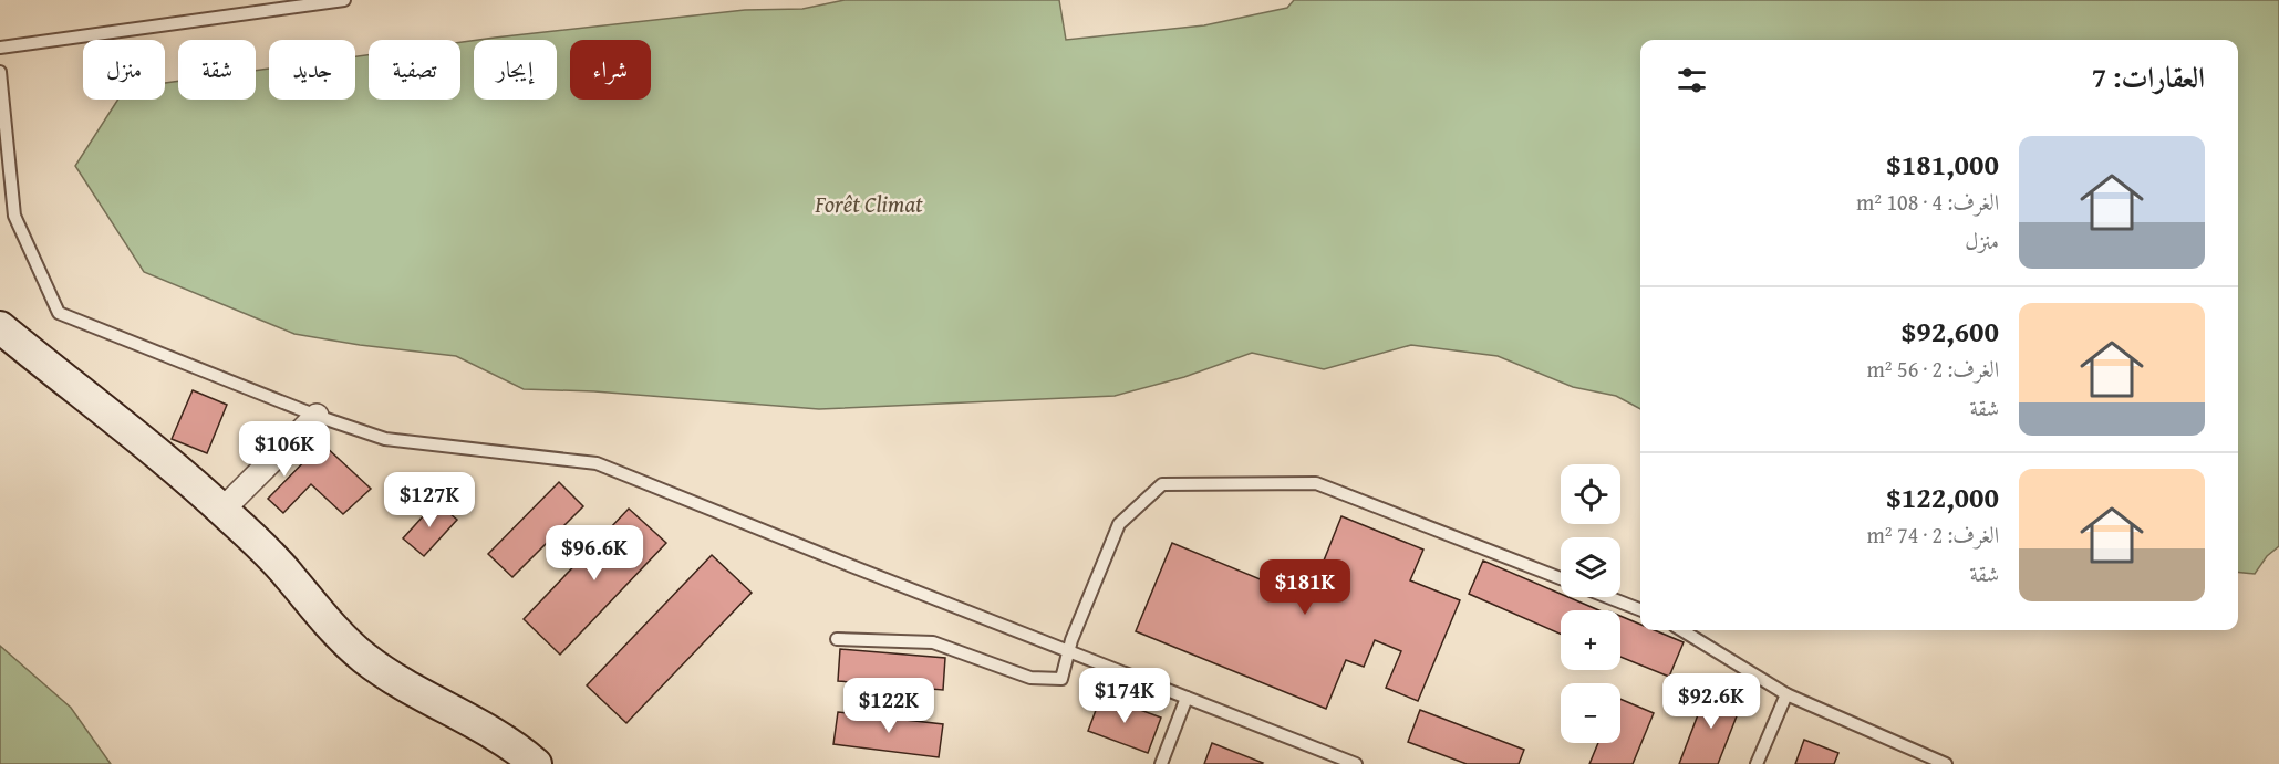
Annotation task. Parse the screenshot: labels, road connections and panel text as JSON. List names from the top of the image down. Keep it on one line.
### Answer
{"parks":["Forêt Climat"],"page":{"chip":["شراء","إيجار","تصفية","جديد","شقة","منزل"],"heading":"العقارات: 7","list":[{"name":"$181,000","note":"الغرف: 4 · 108 m² · منزل"},{"name":"$92,600","note":"الغرف: 2 · 56 m² · شقة"},{"name":"$122,000","note":"الغرف: 2 · 74 m² · شقة"}],"price":["$106K","$127K","$96.6K","$181K","$174K","$92.6K","$122K"],"map_buttons":["+","−"]}}
